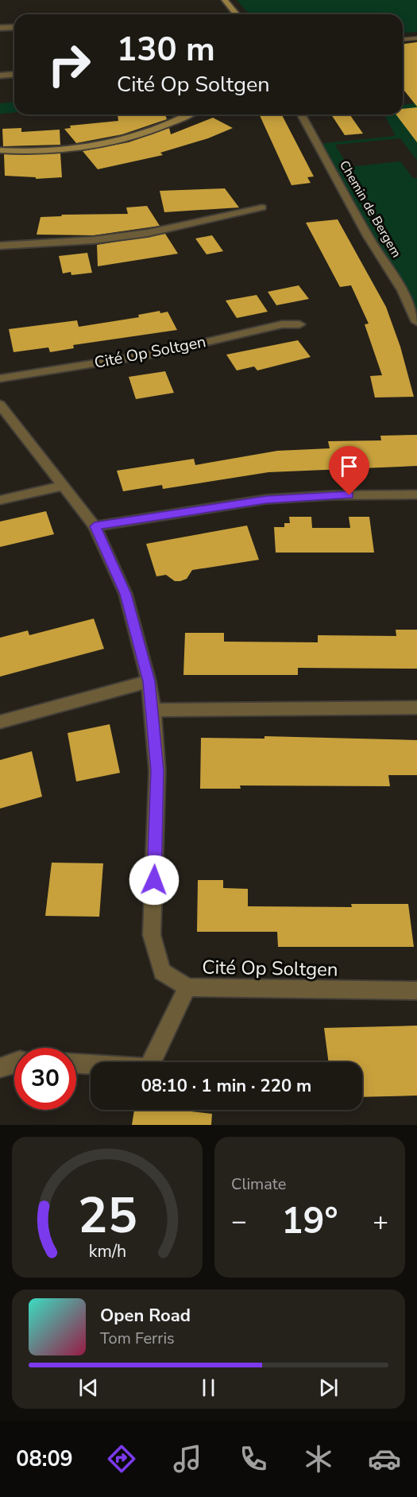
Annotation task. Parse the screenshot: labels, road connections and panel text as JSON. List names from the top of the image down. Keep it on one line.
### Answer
{"streets":{"street":["Chemin de Bergem","Cité Op Soltgen"]},"page":{"turn":["130 m","Cité Op Soltgen"],"limit":"30","trip":"08:10 · 1 min · 220 m","tile":"Climate","heat":["−","19°","+"],"song":["Open Road","Tom Ferris"],"tabs":"08:09","gauge":["25","km/h"]}}
